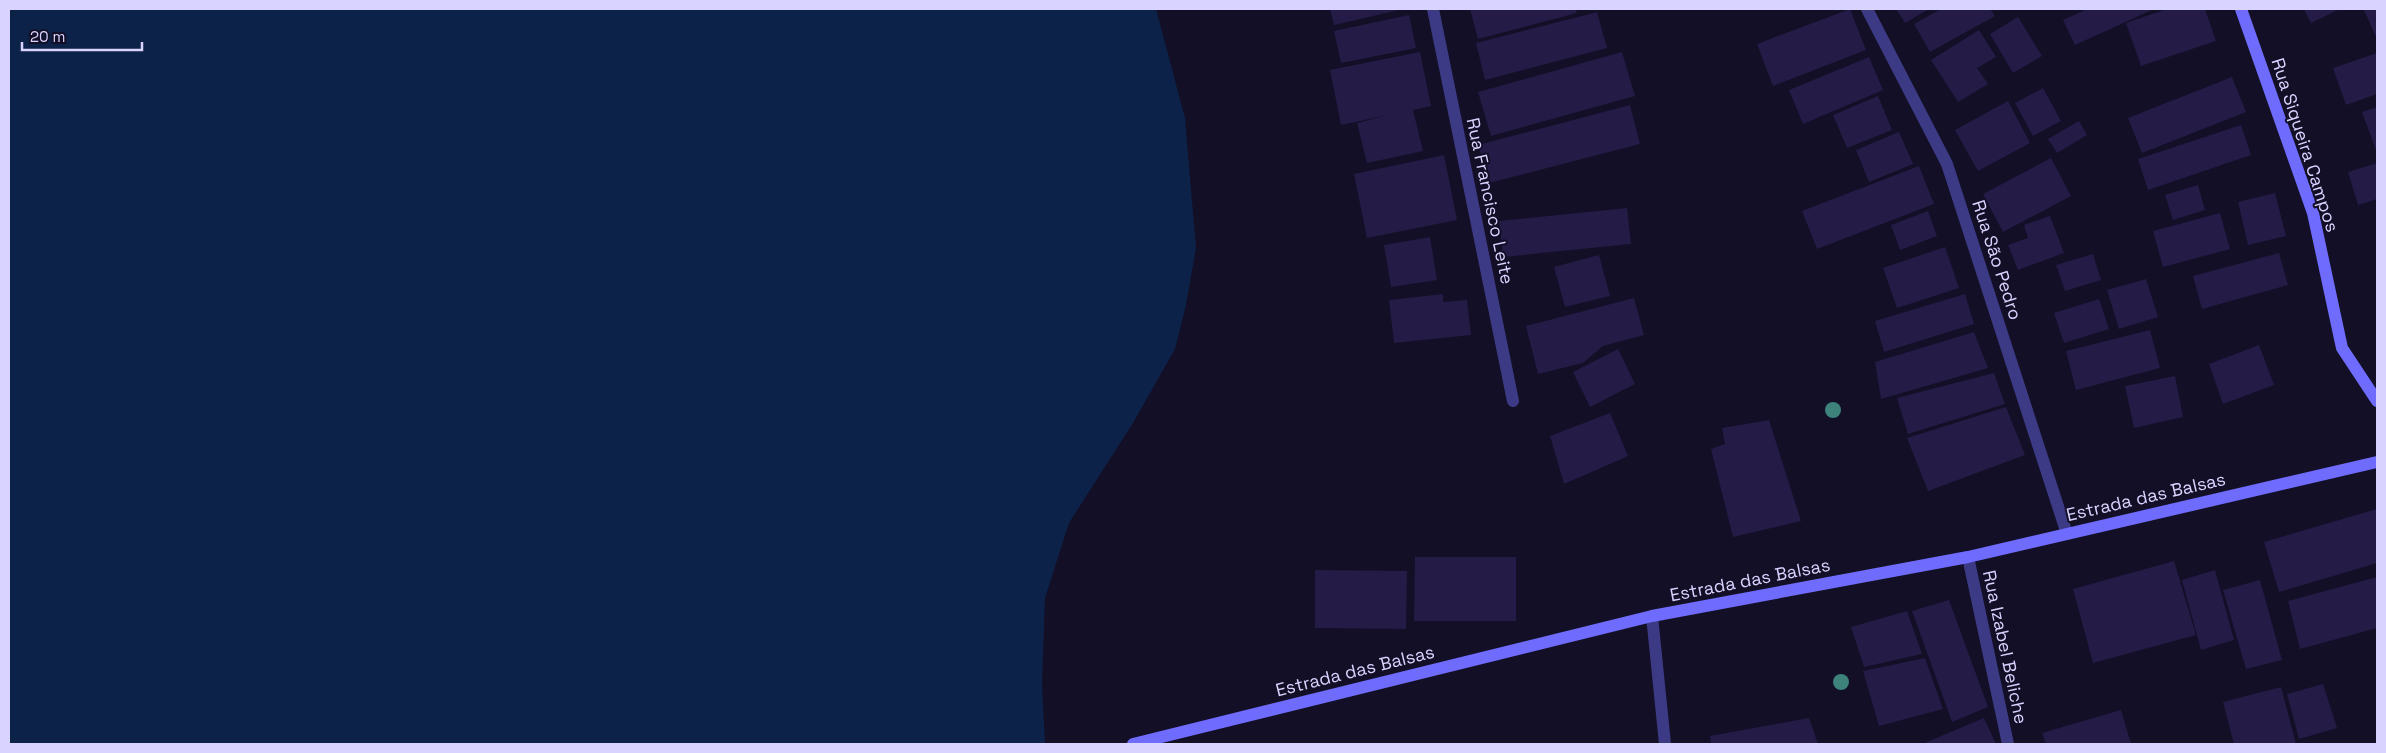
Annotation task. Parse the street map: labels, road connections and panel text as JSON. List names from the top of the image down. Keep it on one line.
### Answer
{"streets":{"street":["Rua Siqueira Campos","Rua Francisco Leite","Rua São Pedro","Estrada das Balsas","Rua Izabel Beliche"]},"crossings":[["Rua São Pedro","Estrada das Balsas"],["Estrada das Balsas","Rua Izabel Beliche"]],"scale_bar":"20 m"}
